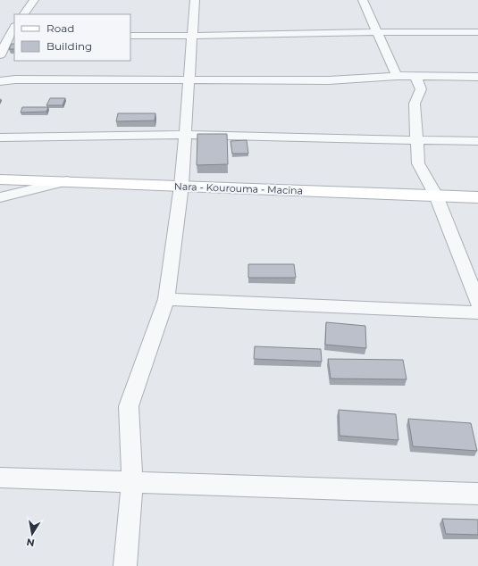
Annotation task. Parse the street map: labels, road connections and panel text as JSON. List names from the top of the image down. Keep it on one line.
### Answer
{"streets":{"main road":["Nara - Kourouma - Macina"]},"legend":["Road","Building"],"north":"bottom"}
